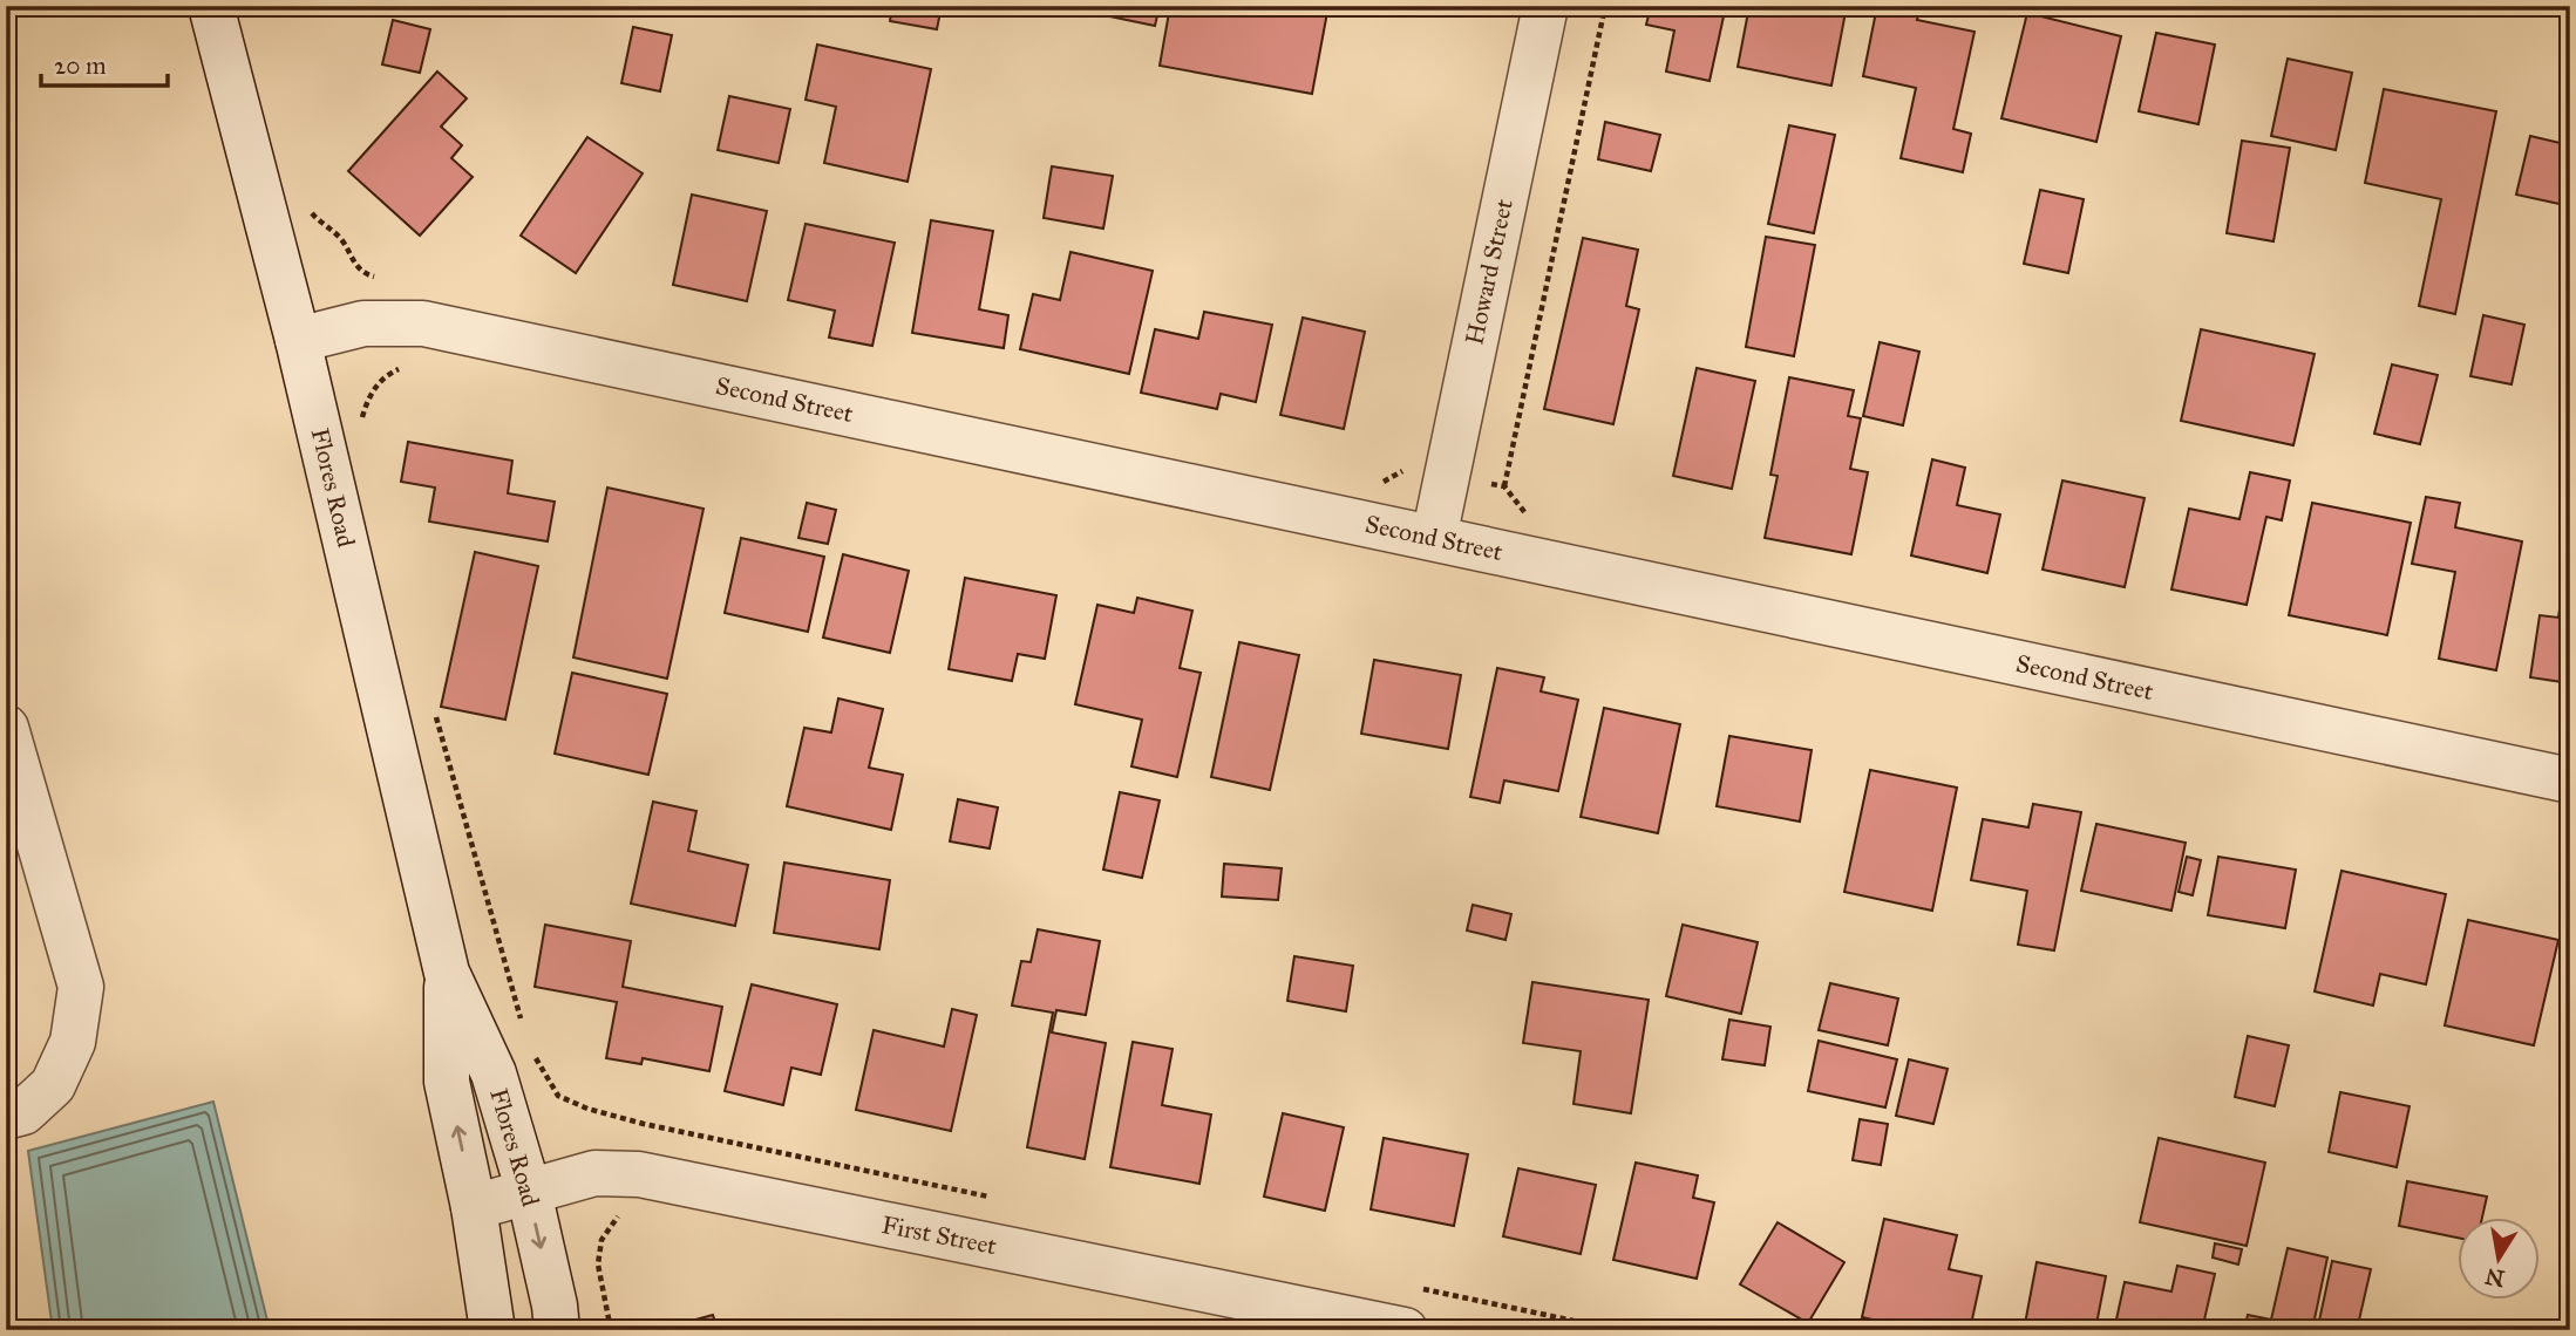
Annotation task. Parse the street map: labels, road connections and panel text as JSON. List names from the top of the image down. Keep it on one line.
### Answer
{"streets":{"street":["Howard Street","Second Street","Flores Road","First Street"]},"crossings":[["Howard Street","Second Street"],["Second Street","Flores Road"],["Flores Road","First Street"]],"scale_bar":"20 m","north":"bottom"}
